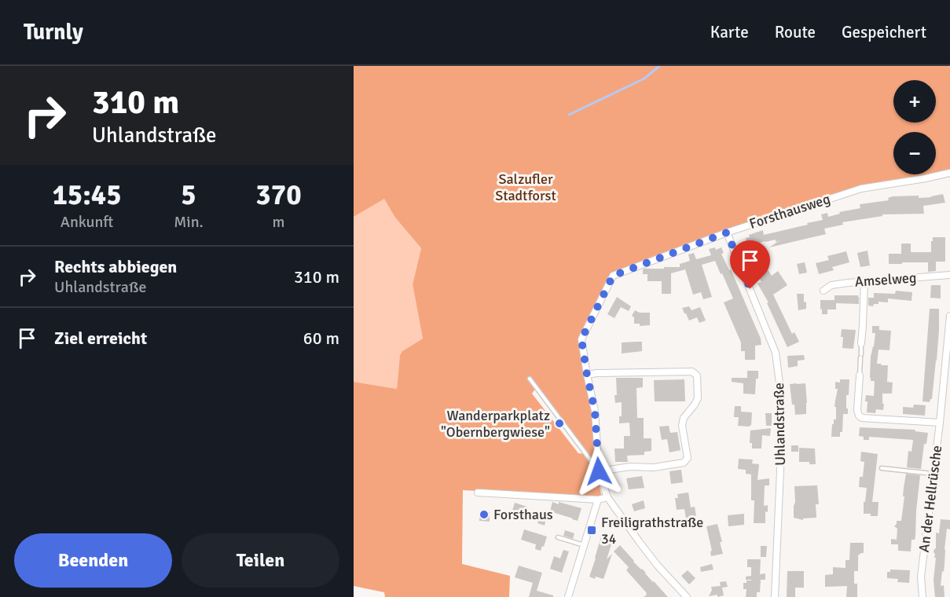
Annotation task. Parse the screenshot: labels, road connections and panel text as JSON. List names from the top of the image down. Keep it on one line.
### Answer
{"streets":{"street":["Forsthausweg","Amselweg","Uhlandstraße","An der Hellrüsche"]},"crossings":[["Forsthausweg","Uhlandstraße"]],"parks":["Salzufler Stadtforst"],"places":{"other":["Wanderparkplatz \"Obernbergwiese\"","Forsthaus"],"transit":["Freiligrathstraße 34"]},"page":{"header":"Turnly","nav":["Karte","Route","Gespeichert"],"turn":["310 m","Uhlandstraße"],"map_buttons":["+","−"],"eta":["15:45","Ankunft","5","Min.","370","m"],"list":[{"name":"Rechts abbiegen","note":"Uhlandstraße","value":"310 m"},{"name":"Ziel erreicht","value":"60 m"}],"buttons":["Beenden","Teilen"]}}
